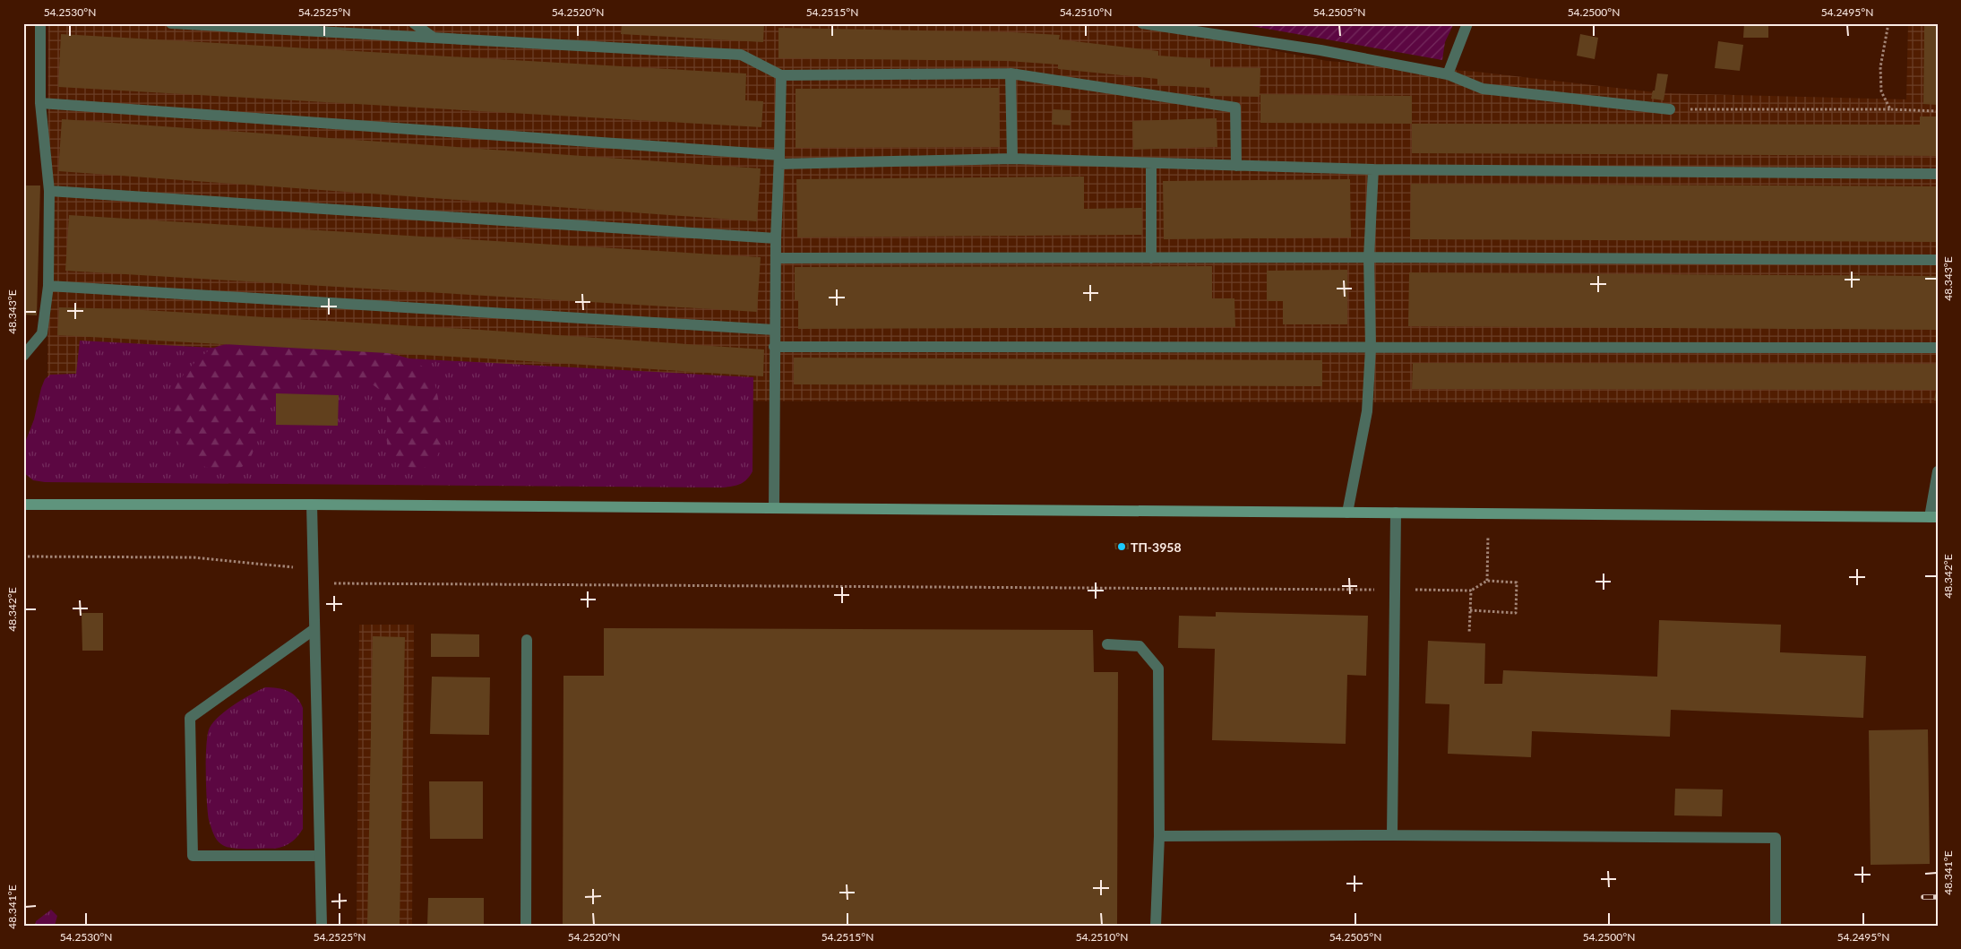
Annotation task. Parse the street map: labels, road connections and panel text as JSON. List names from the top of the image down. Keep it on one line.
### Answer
{"places":["ТП-3958"],"coordinates":["54.2530°N","54.2525°N","54.2520°N","54.2515°N","54.2510°N","54.2505°N","54.2500°N","54.2495°N","48.343°E","48.342°E","48.341°E"]}
